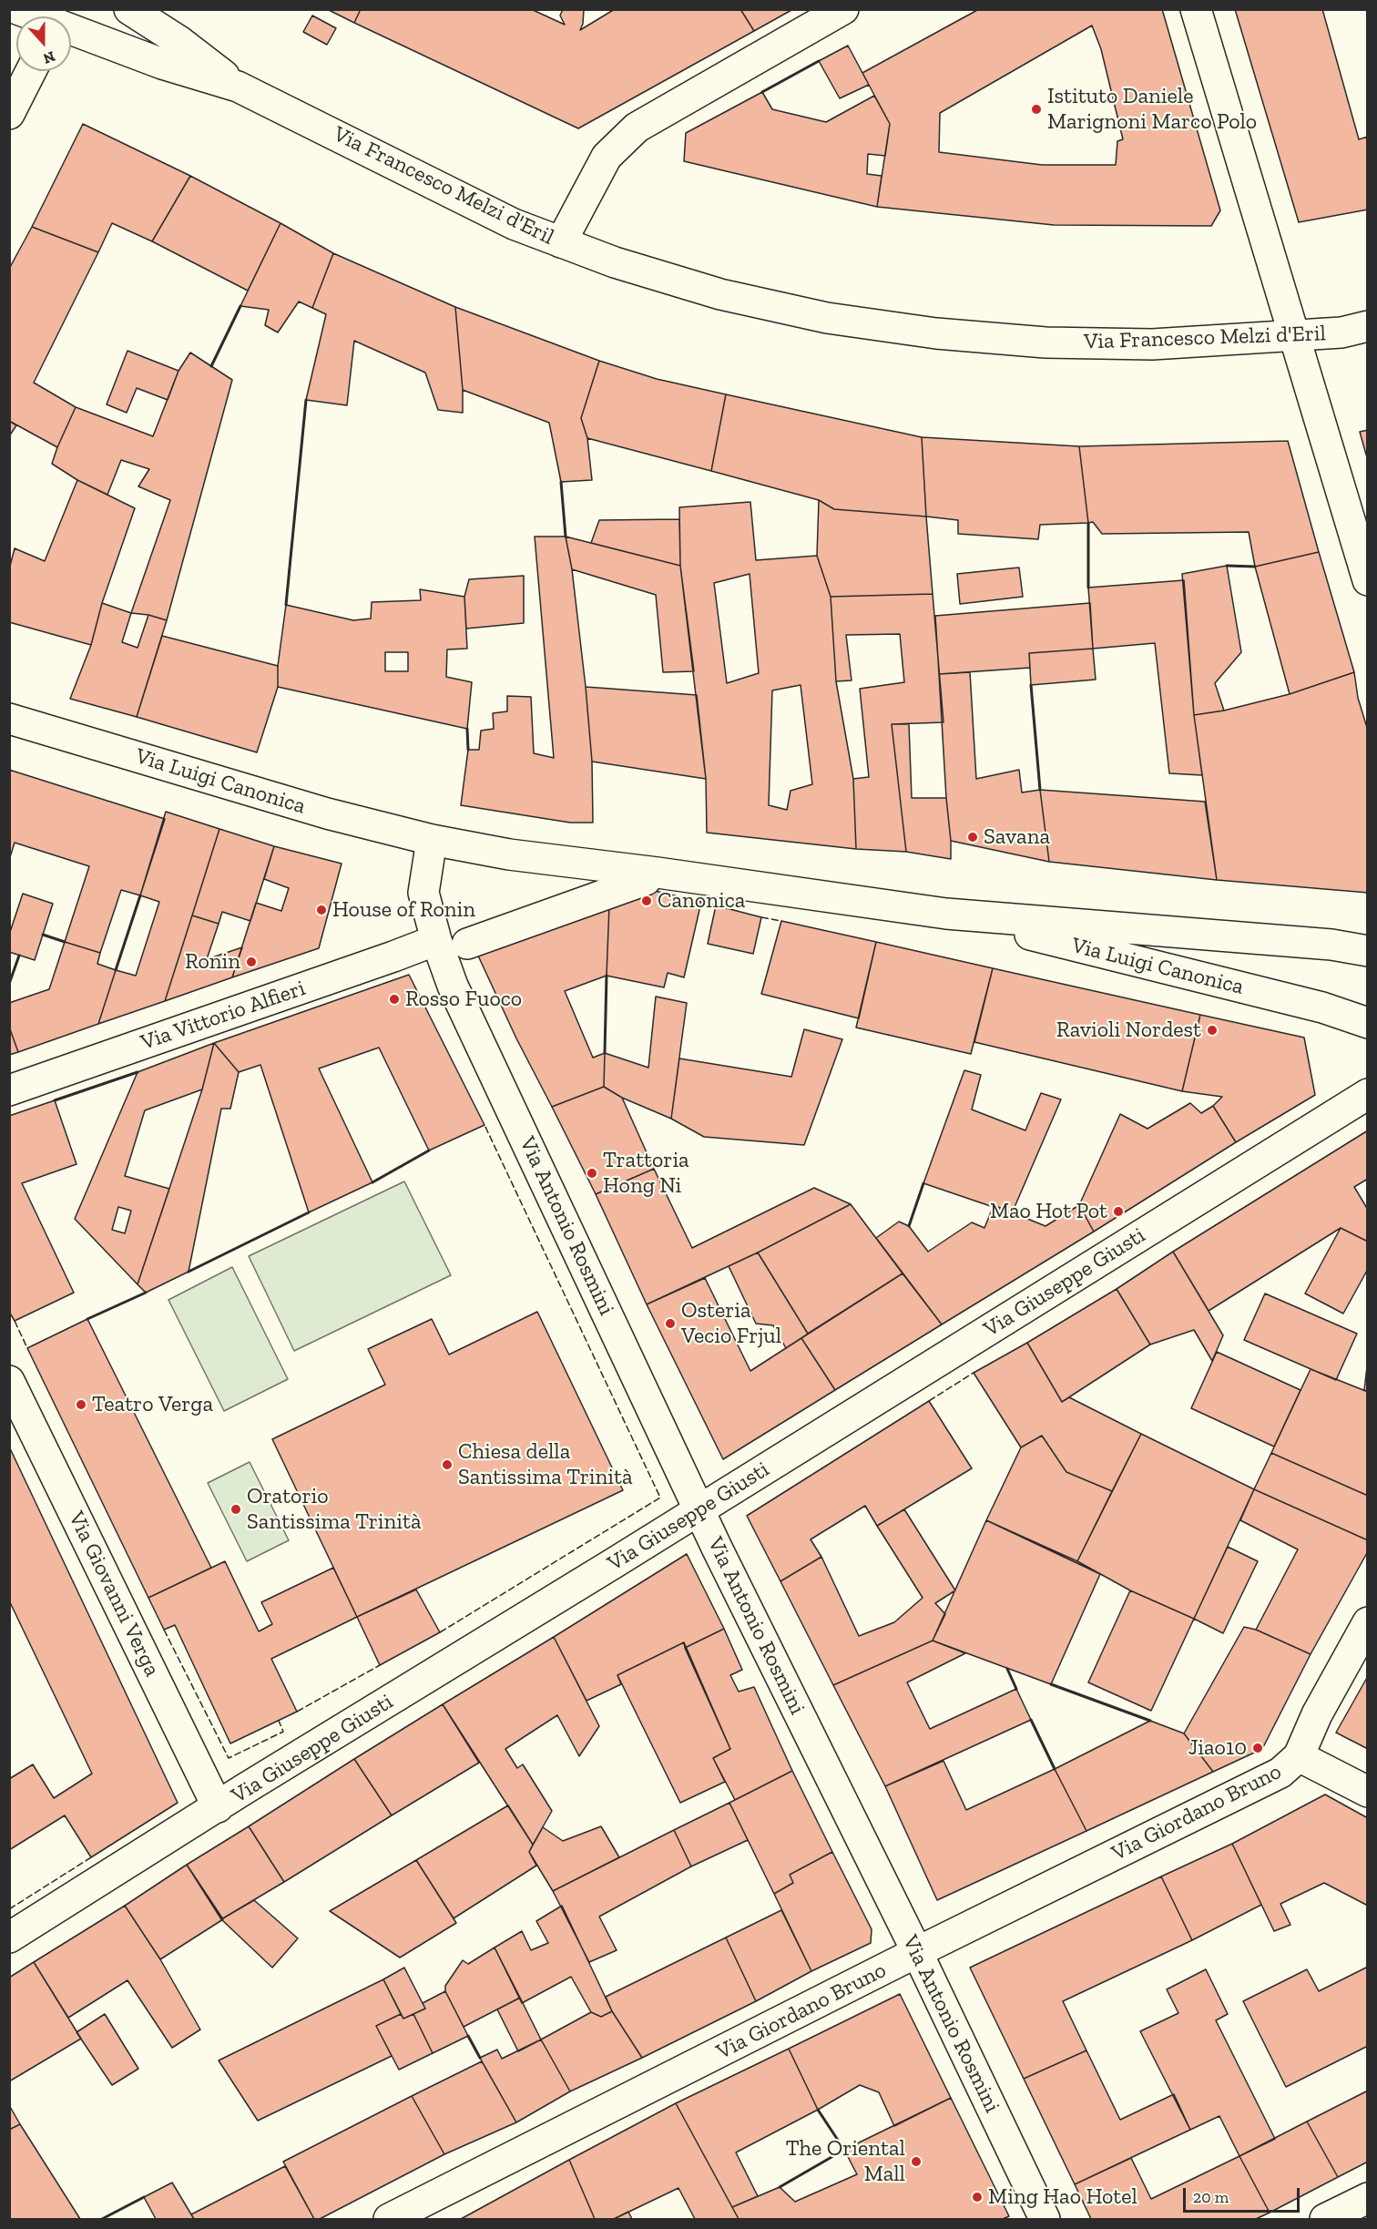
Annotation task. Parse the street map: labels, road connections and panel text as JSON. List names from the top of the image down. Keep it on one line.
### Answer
{"streets":{"street":["Via Francesco Melzi d'Eril","Via Luigi Canonica","Via Vittorio Alfieri","Via Antonio Rosmini","Via Giuseppe Giusti","Via Giovanni Verga","Via Giordano Bruno"]},"crossings":[["Via Luigi Canonica","Via Antonio Rosmini"],["Via Vittorio Alfieri","Via Antonio Rosmini"],["Via Antonio Rosmini","Via Giuseppe Giusti"],["Via Antonio Rosmini","Via Giordano Bruno"],["Via Giuseppe Giusti","Via Giovanni Verga"]],"places":["Istituto Daniele Marignoni Marco Polo","Savana","Canonica","House of Ronin","Ronin","Rosso Fuoco","Ravioli Nordest","Trattoria Hong Ni","Mao Hot Pot","Osteria Vecio Frjul","Teatro Verga","Chiesa della Santissima Trinità","Oratorio Santissima Trinità","Jiao10","The Oriental Mall","Ming Hao Hotel"],"scale_bar":"20 m","north":"bottom"}
